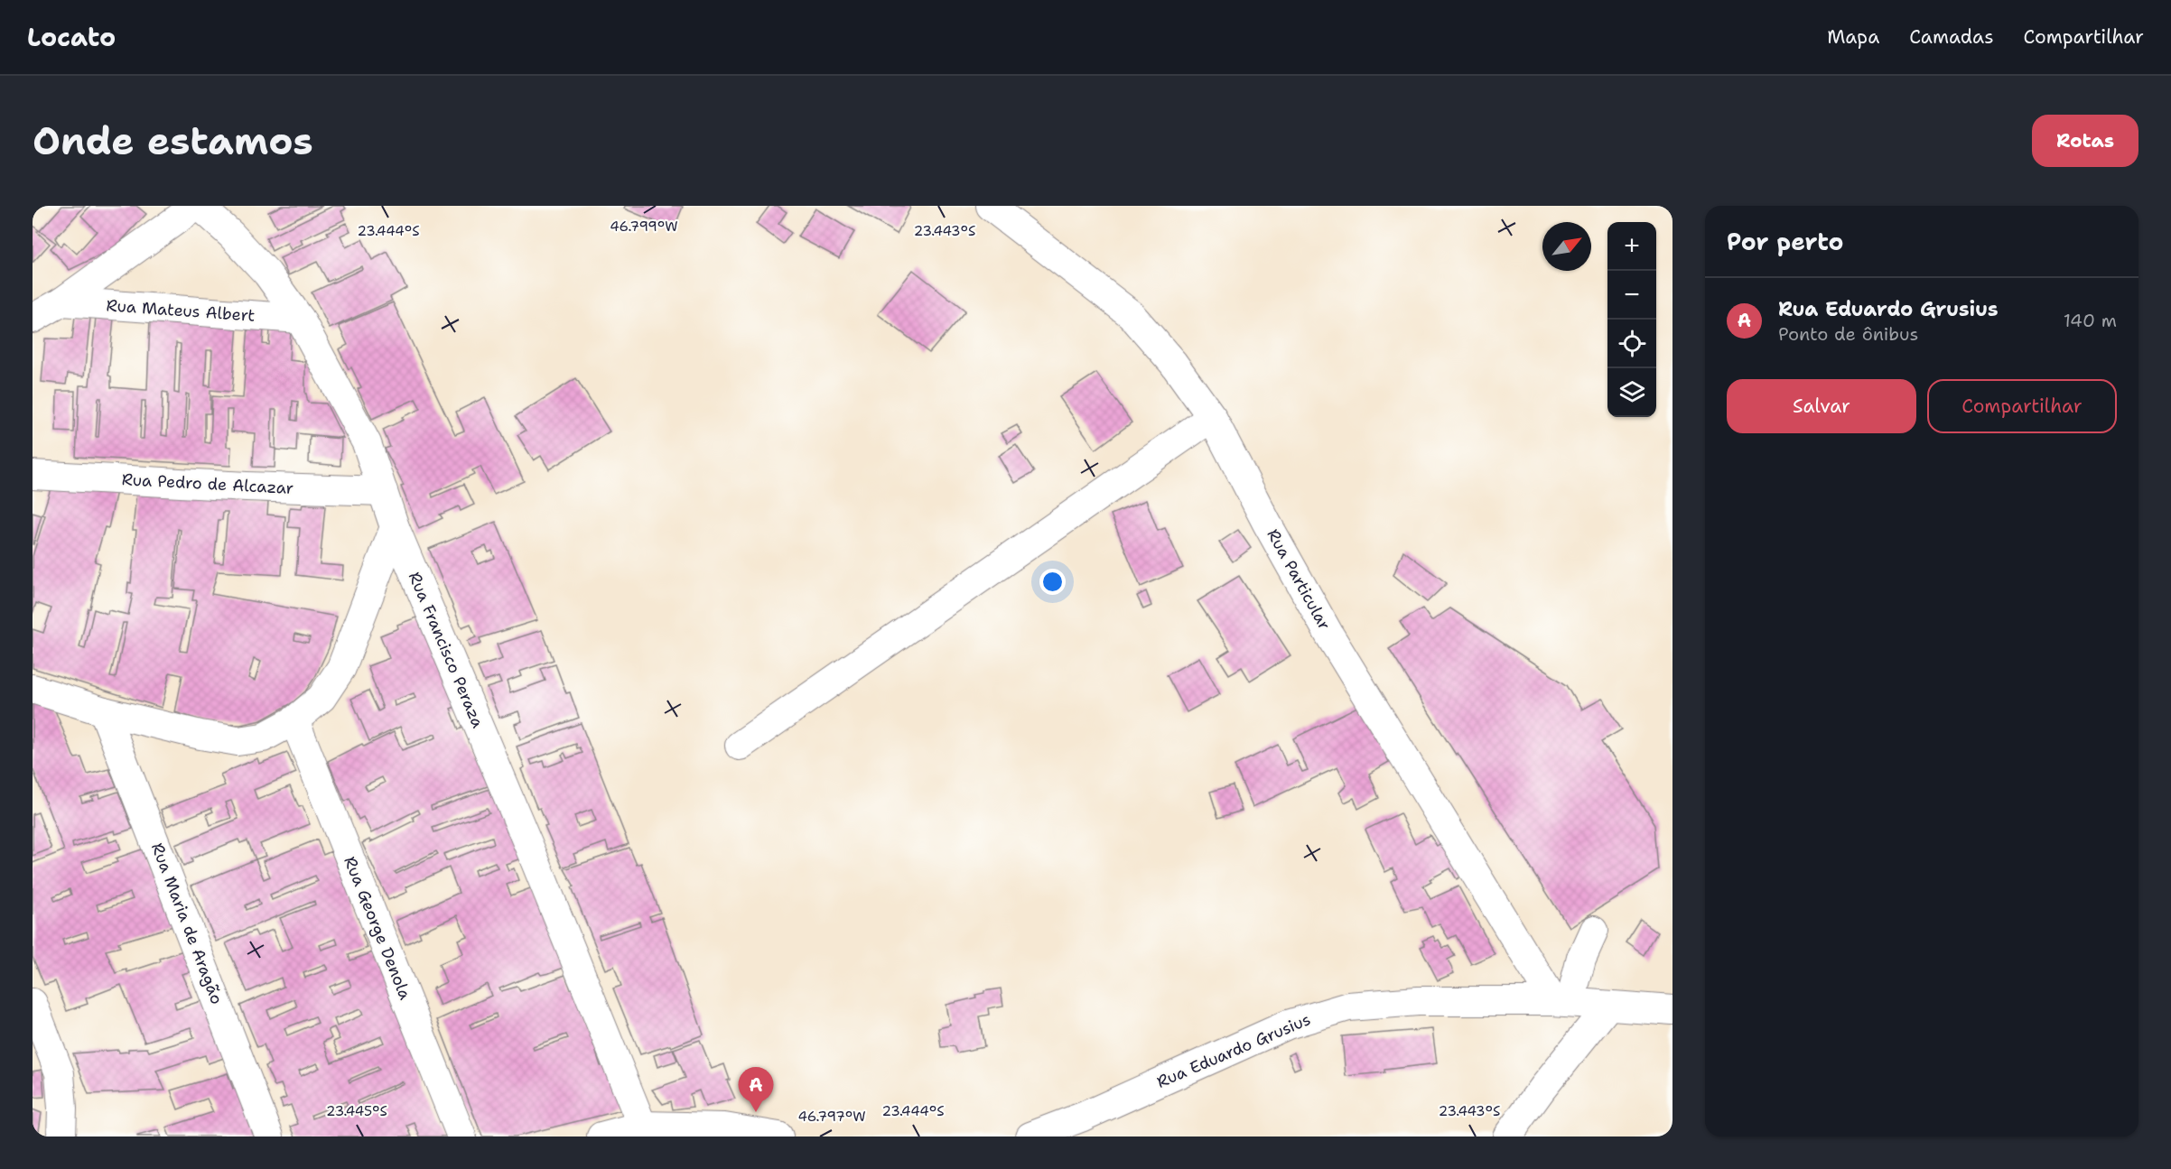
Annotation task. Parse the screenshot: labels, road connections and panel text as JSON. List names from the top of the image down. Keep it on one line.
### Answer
{"streets":{"street":["Rua Mateus Albert","Rua Pedro de Alcazar","Rua Particular","Rua Francisco Peraza","Rua Maria de Aragão","Rua George Denola","Rua Eduardo Grusius"]},"crossings":[["Rua Mateus Albert","Rua Francisco Peraza"],["Rua Pedro de Alcazar","Rua Francisco Peraza"],["Rua Particular","Rua Eduardo Grusius"]],"north":"top right","page":{"header":"Locato","nav":["Mapa","Camadas","Compartilhar"],"buttons":["Rotas",["Salvar","Compartilhar"]],"title":"Onde estamos","heading":"Por perto","map_buttons":["+","−"],"list":[{"mark":"A","name":"Rua Eduardo Grusius","note":"Ponto de ônibus","value":"140 m"}],"pins":"A"},"coordinates":["46.799°W","23.444°S","23.443°S","23.445°S","46.797°W"]}
